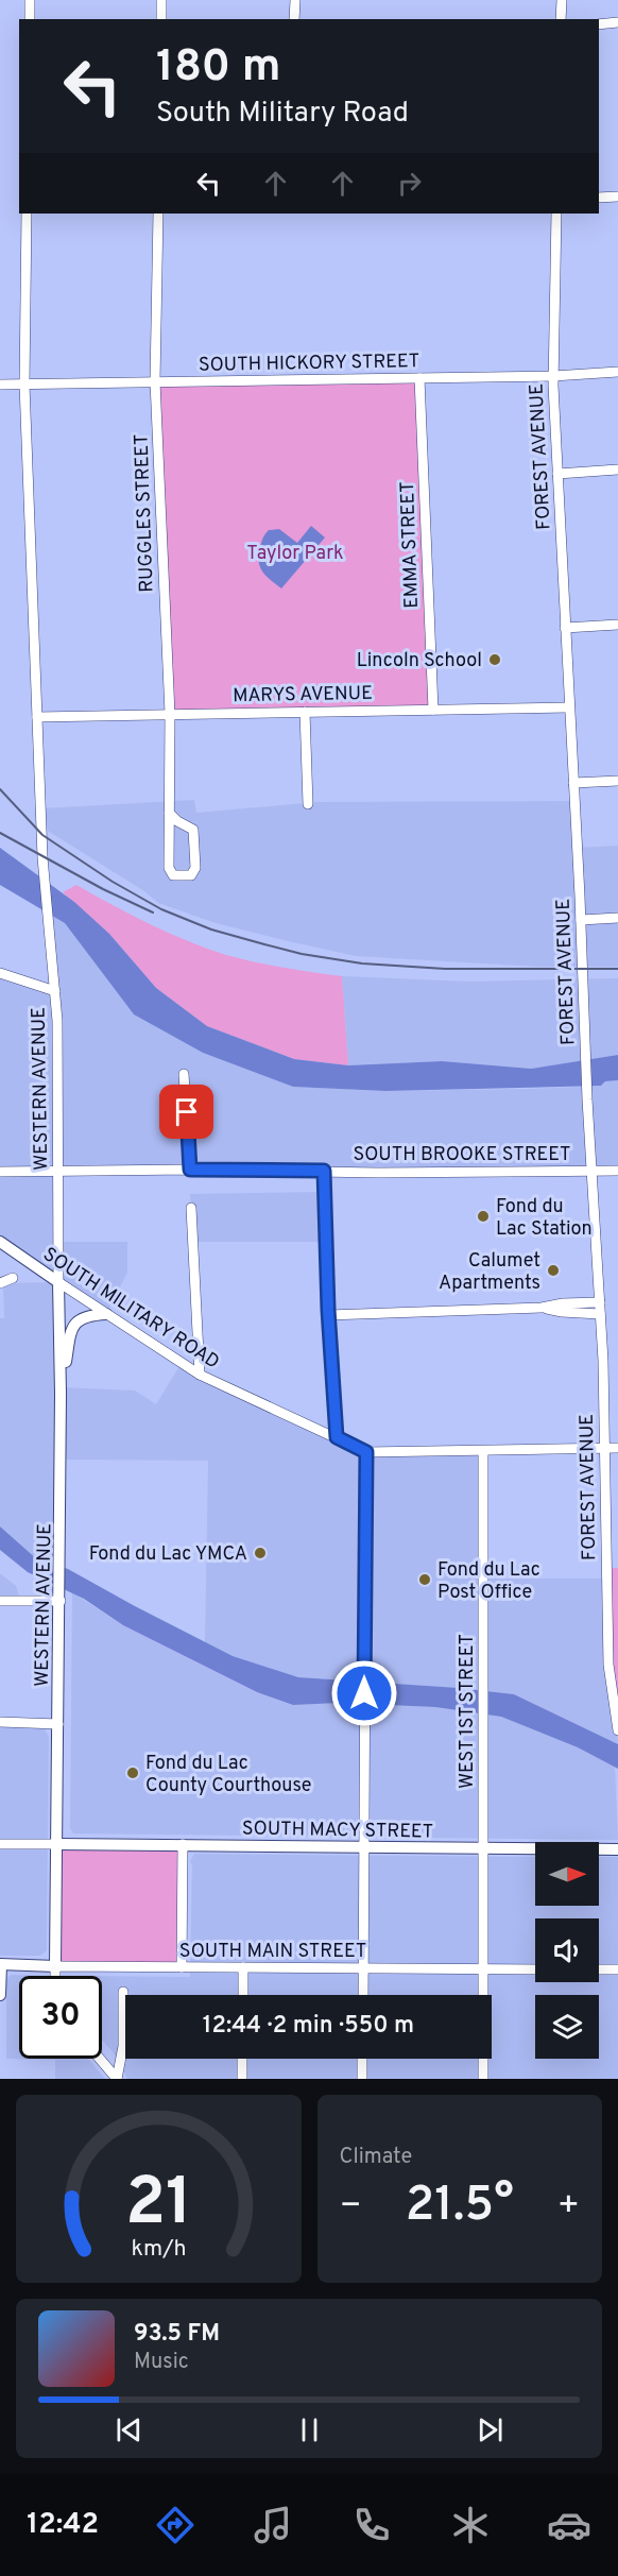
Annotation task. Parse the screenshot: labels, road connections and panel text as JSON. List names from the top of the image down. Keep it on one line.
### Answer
{"streets":{"main road":["WESTERN AVENUE","SOUTH MILITARY ROAD","SOUTH MACY STREET","SOUTH MAIN STREET"],"street":["SOUTH HICKORY STREET","FOREST AVENUE","RUGGLES STREET","EMMA STREET","MARYS AVENUE","SOUTH BROOKE STREET","WEST 1ST STREET"]},"crossings":[["SOUTH HICKORY STREET","FOREST AVENUE"],["SOUTH HICKORY STREET","RUGGLES STREET"],["SOUTH HICKORY STREET","EMMA STREET"],["SOUTH HICKORY STREET","WESTERN AVENUE"],["FOREST AVENUE","MARYS AVENUE"],["FOREST AVENUE","SOUTH BROOKE STREET"],["FOREST AVENUE","SOUTH MILITARY ROAD"],["RUGGLES STREET","MARYS AVENUE"],["EMMA STREET","MARYS AVENUE"],["MARYS AVENUE","WESTERN AVENUE"],["WESTERN AVENUE","SOUTH BROOKE STREET"],["WESTERN AVENUE","SOUTH MILITARY ROAD"],["WESTERN AVENUE","SOUTH MACY STREET"],["WESTERN AVENUE","SOUTH MAIN STREET"],["SOUTH MILITARY ROAD","WEST 1ST STREET"],["WEST 1ST STREET","SOUTH MACY STREET"],["WEST 1ST STREET","SOUTH MAIN STREET"]],"parks":["Taylor Park"],"places":["Lincoln School","Fond du Lac Station","Calumet Apartments","Fond du Lac YMCA","Fond du Lac Post Office","Fond du Lac County Courthouse"],"north":"right","page":{"turn":["180 m","South Military Road"],"limit":"30","trip":"12:44 · 2 min · 550 m","tile":"Climate","heat":["−","21.5°","+"],"song":["93.5 FM","Music"],"tabs":"12:42","gauge":["21","km/h"]}}
